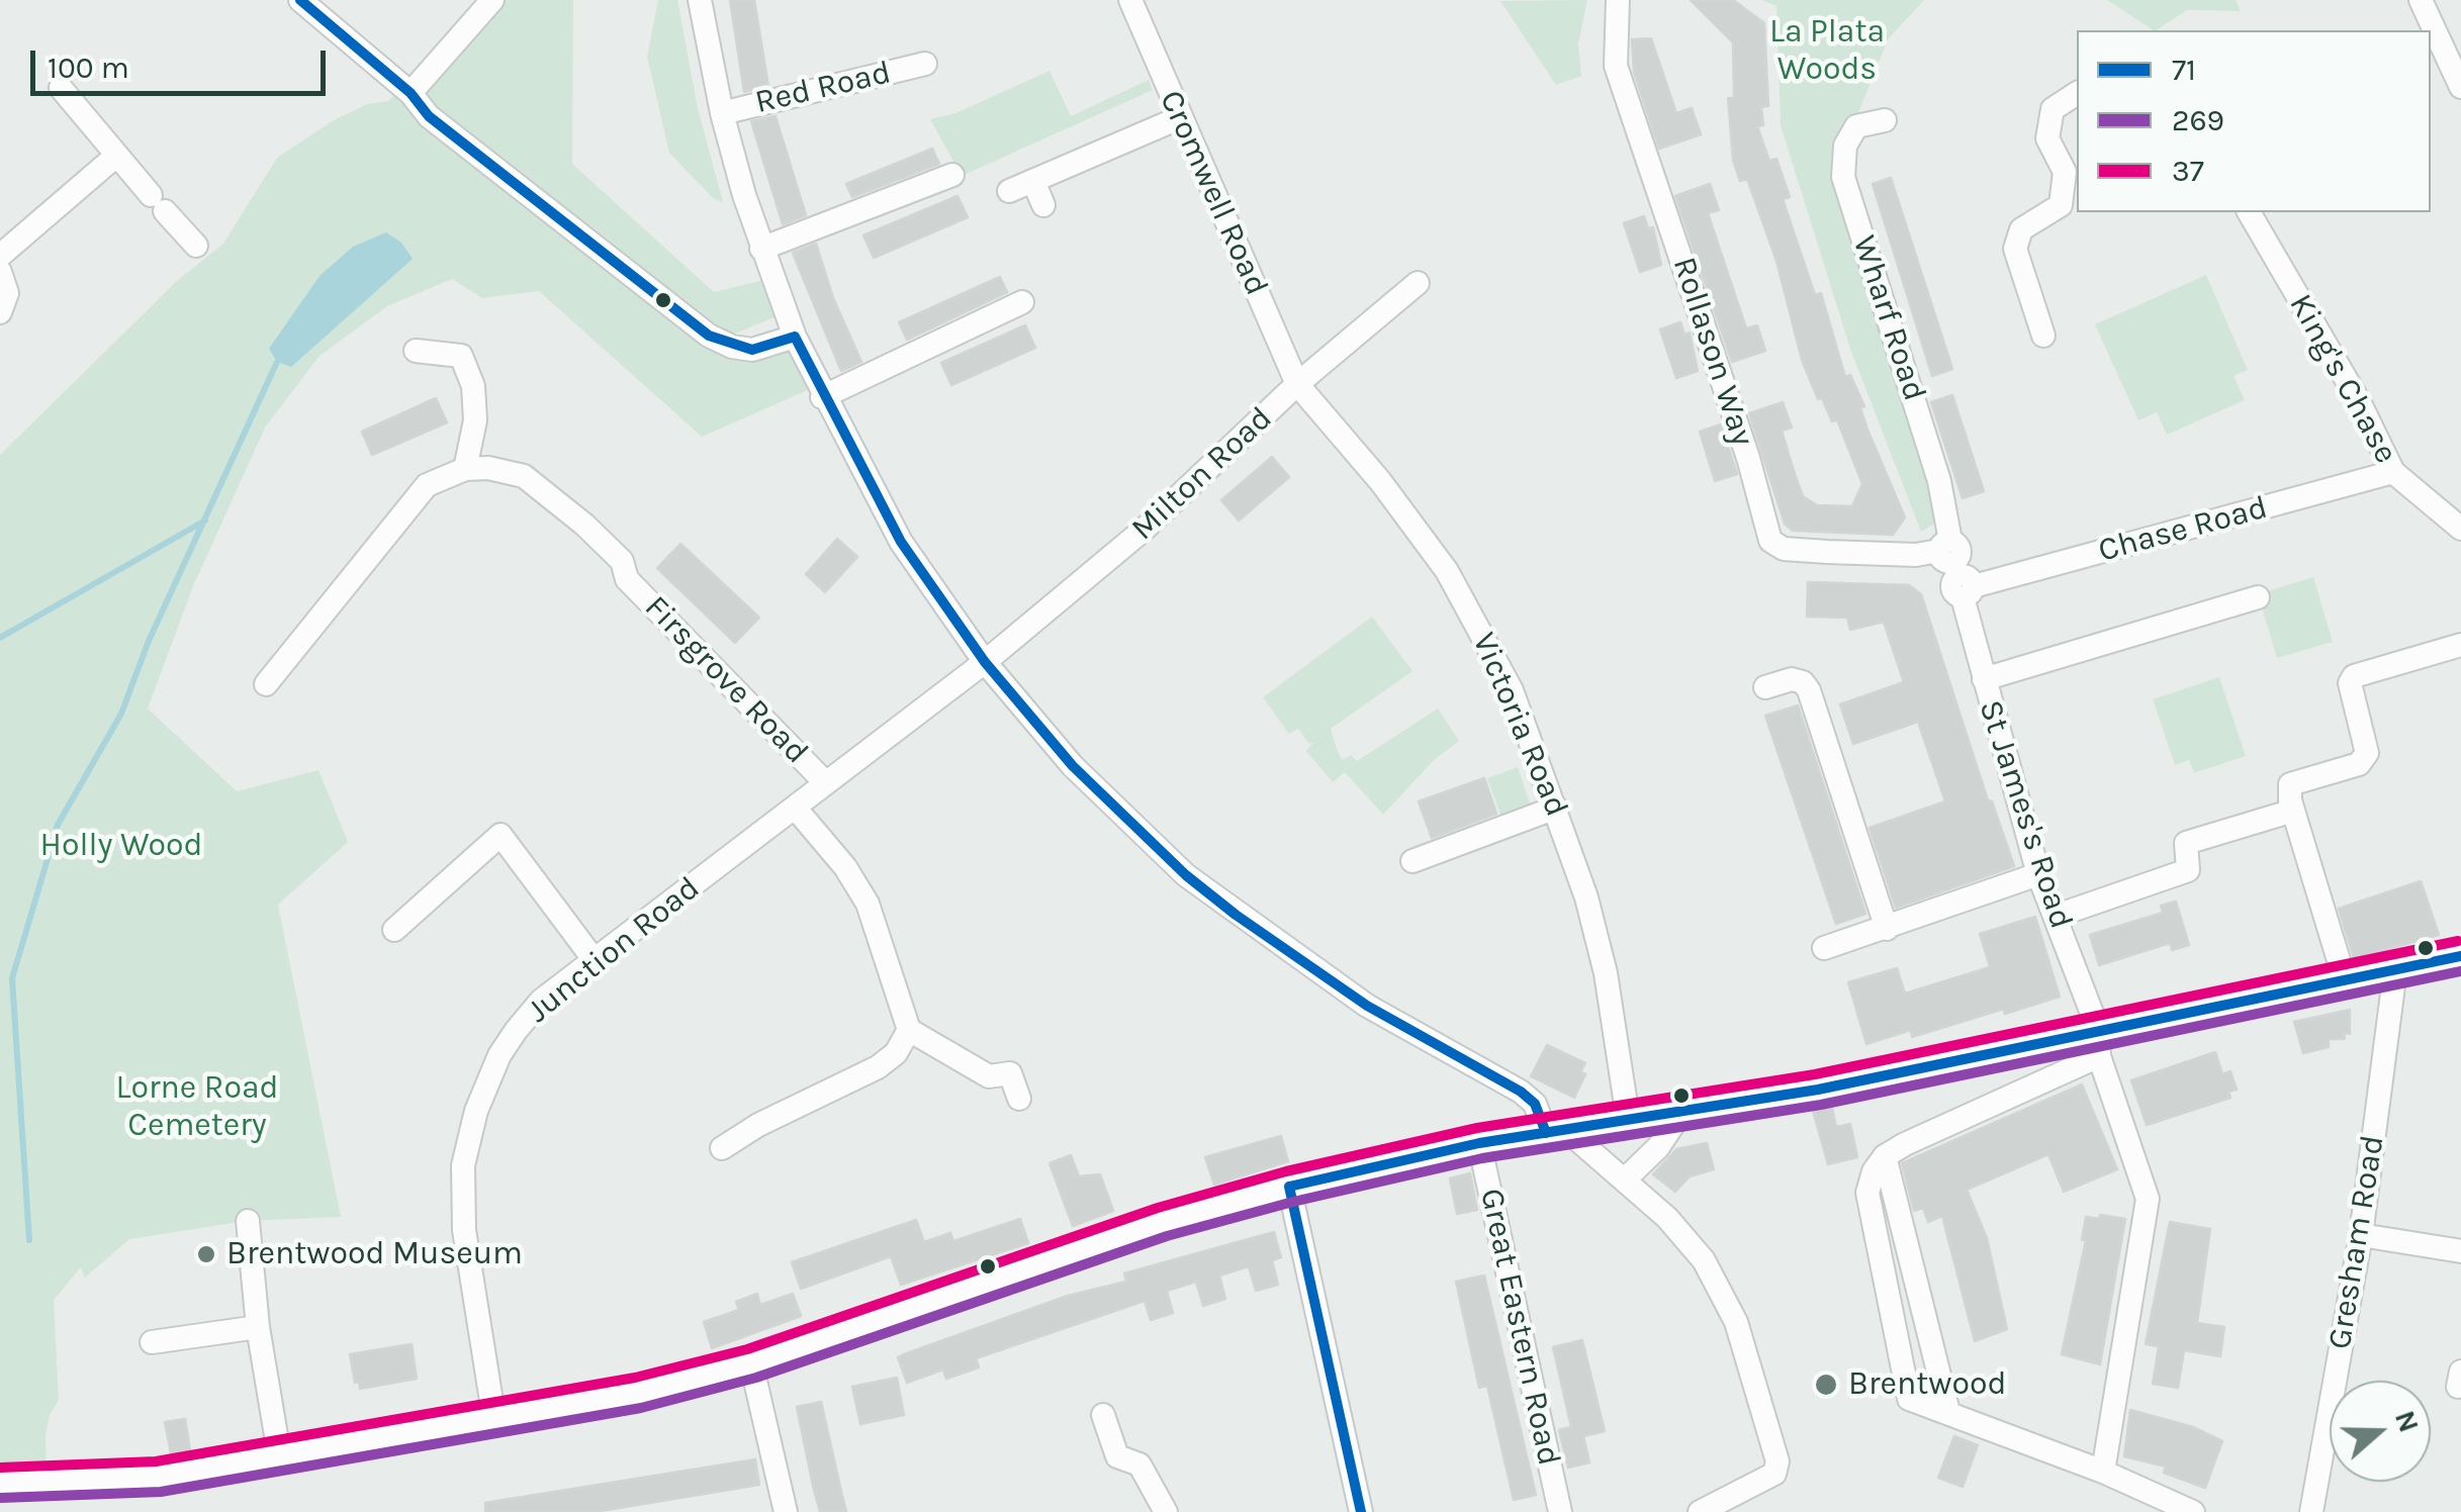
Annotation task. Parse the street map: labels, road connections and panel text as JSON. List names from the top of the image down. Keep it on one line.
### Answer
{"streets":{"street":["Red Road","Cromwell Road","Wharf Road","Rollason Way","King's Chase","Milton Road","Chase Road","Firsgrove Road","Victoria Road","St James's Road","Junction Road","Gresham Road","Great Eastern Road"]},"crossings":[["Cromwell Road","Milton Road"],["Cromwell Road","Victoria Road"],["Wharf Road","Rollason Way"],["Wharf Road","Chase Road"],["Wharf Road","St James's Road"],["Rollason Way","Chase Road"],["Rollason Way","St James's Road"],["King's Chase","Chase Road"],["Milton Road","Victoria Road"],["Milton Road","Junction Road"],["Chase Road","St James's Road"],["Firsgrove Road","Junction Road"]],"parks":["La Plata Woods","Holly Wood","Lorne Road Cemetery"],"places":["Brentwood Museum","Brentwood"],"lines":["transit line 71","transit line 37","transit line 269"],"legend":["71","269","37"],"scale_bar":"100 m","north":"right"}
